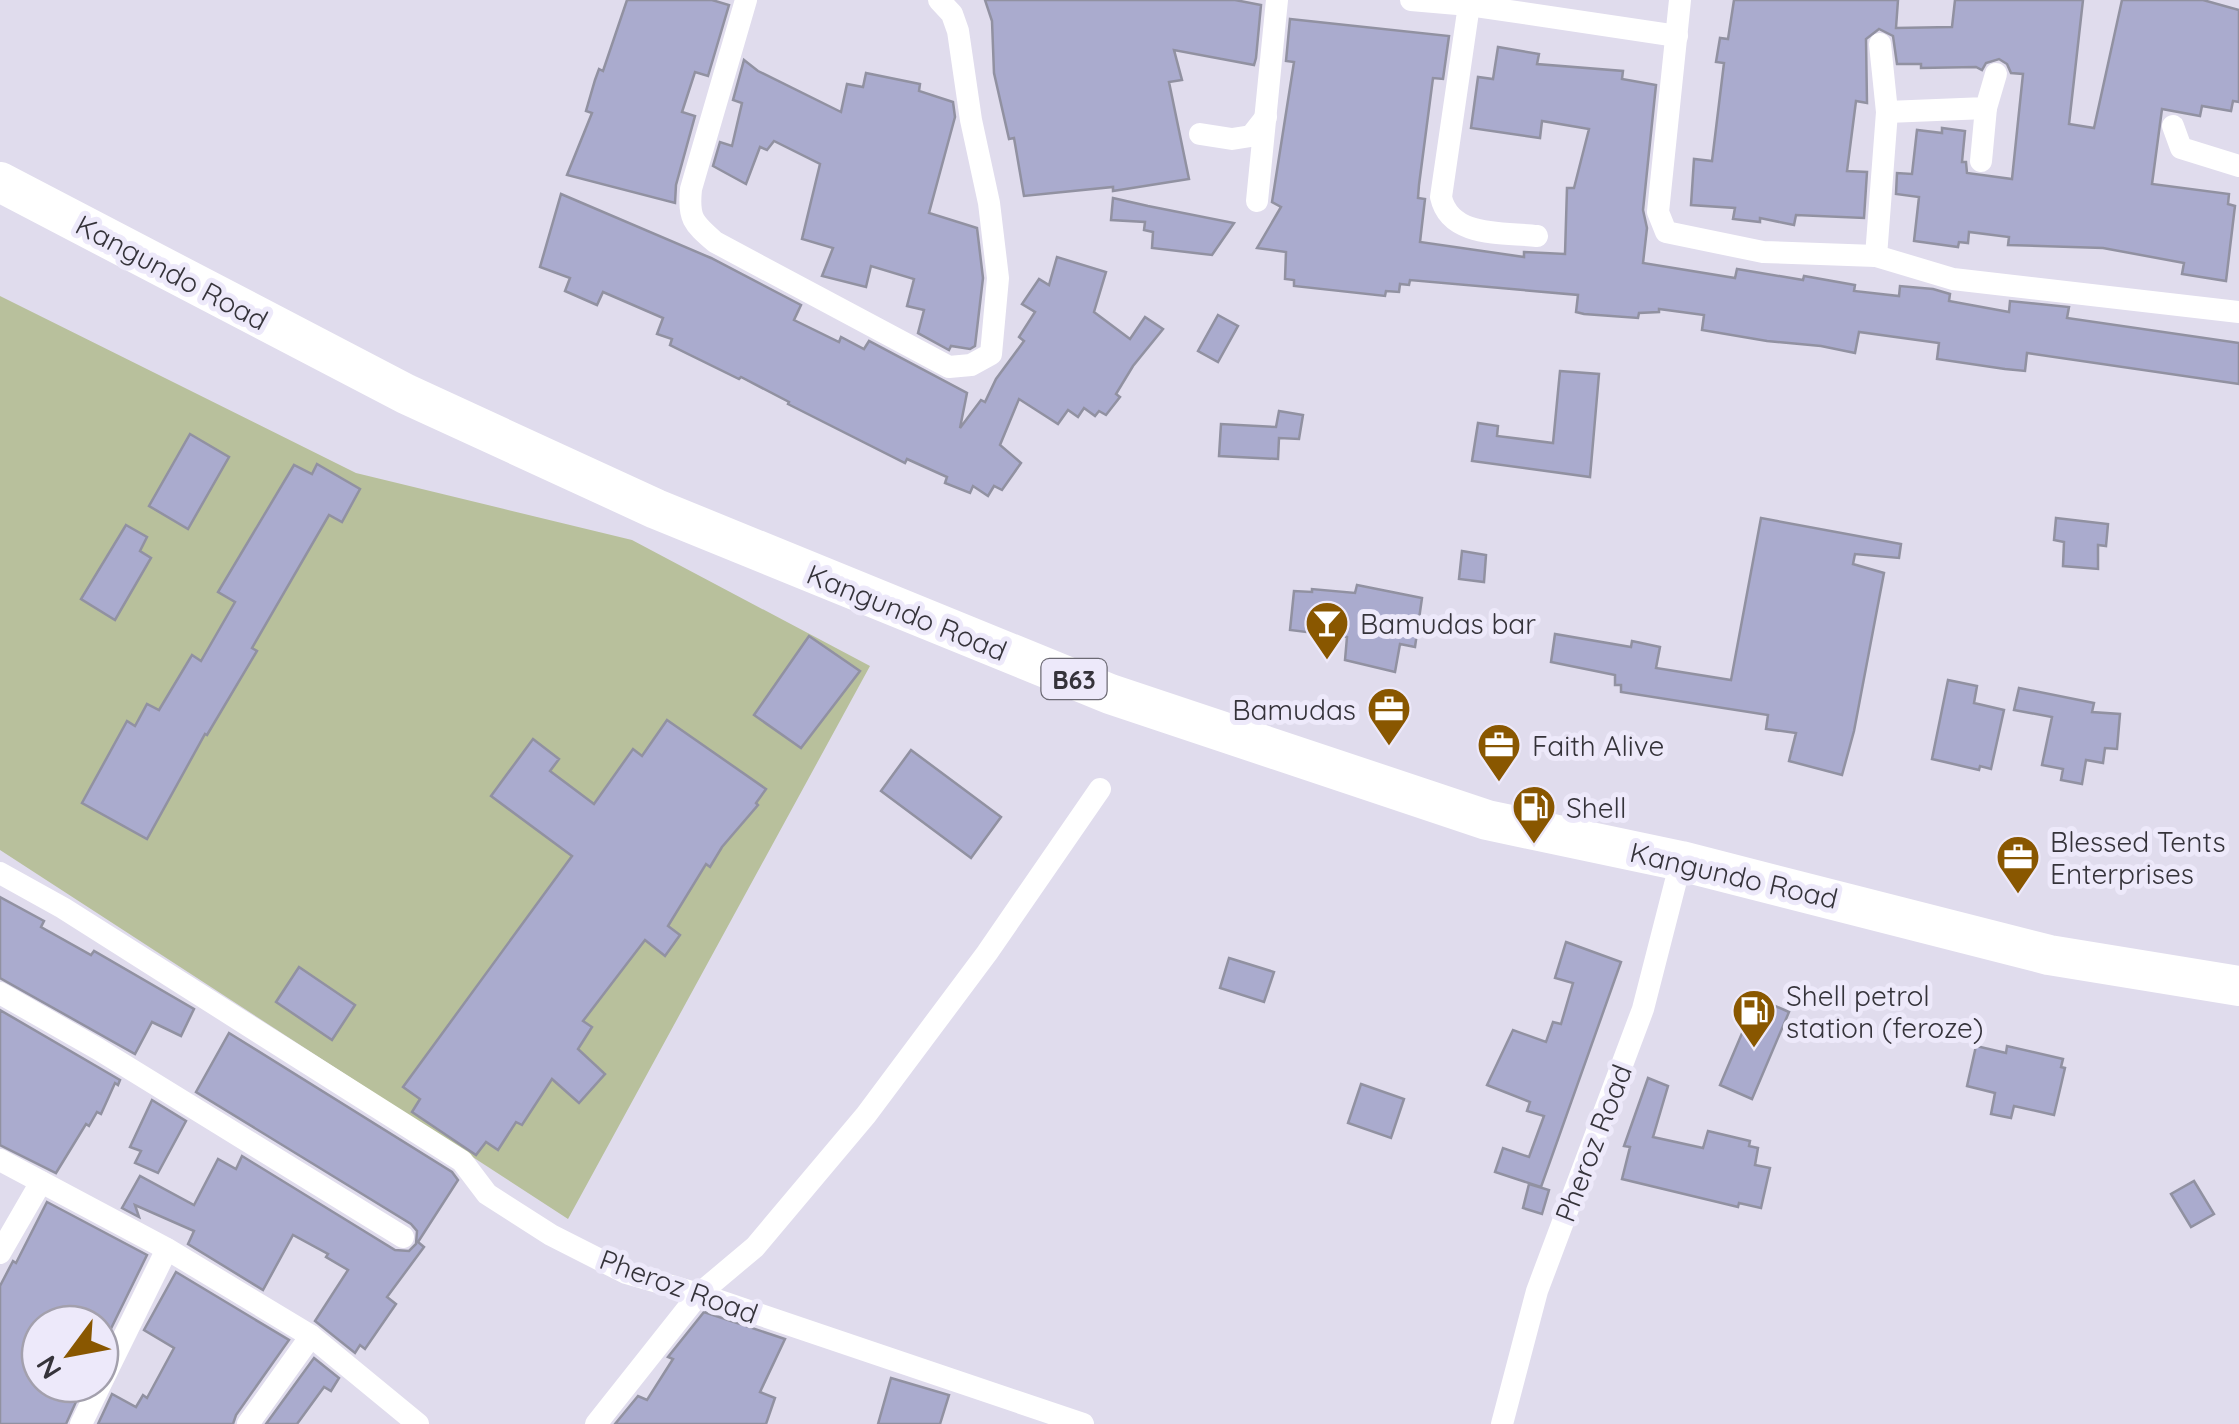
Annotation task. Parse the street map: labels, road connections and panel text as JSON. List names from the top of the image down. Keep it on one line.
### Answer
{"streets":{"highway":["Kangundo Road","B63"],"street":["Pheroz Road"]},"crossings":[["Kangundo Road","Pheroz Road"]],"places":{"bar":["Bamudas bar"],"office":["Bamudas","Faith Alive","Blessed Tents Enterprises"],"fuel station":["Shell","Shell petrol station (feroze)"]},"north":"bottom left"}
